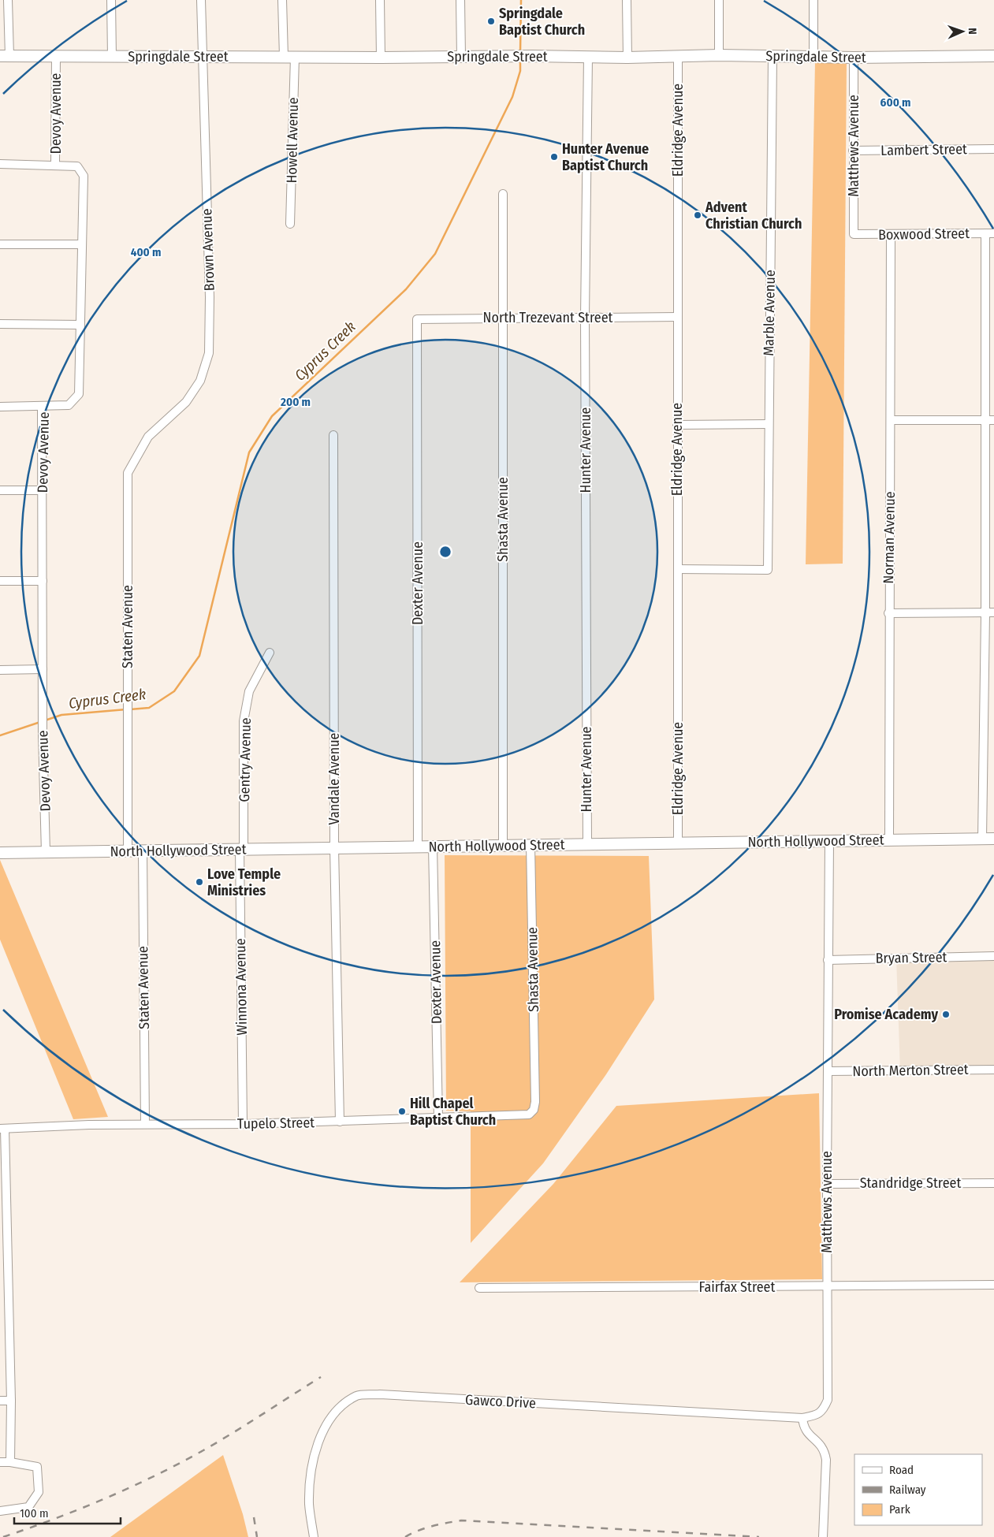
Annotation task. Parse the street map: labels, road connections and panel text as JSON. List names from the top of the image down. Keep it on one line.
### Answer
{"streets":{"main road":["Springdale Street","North Hollywood Street"],"street":["Devoy Avenue","Eldridge Avenue","Howell Avenue","Matthews Avenue","Lambert Street","Boxwood Street","Brown Avenue","Marble Avenue","North Trezevant Street","Hunter Avenue","Shasta Avenue","Norman Avenue","Dexter Avenue","Staten Avenue","Gentry Avenue","Vandale Avenue","Bryan Street","Winnona Avenue","North Merton Street","Tupelo Street","Standridge Street","Fairfax Street","Gawco Drive"]},"crossings":[["Springdale Street","Devoy Avenue"],["Springdale Street","Eldridge Avenue"],["Springdale Street","Howell Avenue"],["Springdale Street","Matthews Avenue"],["Springdale Street","Brown Avenue"],["Springdale Street","Marble Avenue"],["Springdale Street","Hunter Avenue"],["Devoy Avenue","North Hollywood Street"],["Eldridge Avenue","Marble Avenue"],["Eldridge Avenue","North Trezevant Street"],["Eldridge Avenue","North Hollywood Street"],["Matthews Avenue","Lambert Street"],["Matthews Avenue","Boxwood Street"],["Matthews Avenue","North Hollywood Street"],["Matthews Avenue","Bryan Street"],["Matthews Avenue","North Merton Street"],["Matthews Avenue","Standridge Street"],["Matthews Avenue","Fairfax Street"],["Matthews Avenue","Gawco Drive"],["Boxwood Street","Norman Avenue"],["Brown Avenue","Staten Avenue"],["North Trezevant Street","Hunter Avenue"],["North Trezevant Street","Shasta Avenue"],["North Trezevant Street","Dexter Avenue"],["Hunter Avenue","North Hollywood Street"],["Shasta Avenue","North Hollywood Street"],["Shasta Avenue","Tupelo Street"],["Norman Avenue","North Hollywood Street"],["Dexter Avenue","North Hollywood Street"],["Dexter Avenue","Tupelo Street"],["Staten Avenue","North Hollywood Street"],["Staten Avenue","Tupelo Street"],["Gentry Avenue","North Hollywood Street"],["Gentry Avenue","Winnona Avenue"],["Vandale Avenue","North Hollywood Street"],["Vandale Avenue","Tupelo Street"],["North Hollywood Street","Winnona Avenue"],["Winnona Avenue","Tupelo Street"]],"water":["Cyprus Creek"],"places":["Springdale Baptist Church","Hunter Avenue Baptist Church","Advent Christian Church","Love Temple Ministries","Promise Academy","Hill Chapel Baptist Church"],"legend":["Road","Railway","Park"],"scale_bar":"100 m","north":"right","rings":["600 m","400 m","200 m"]}
